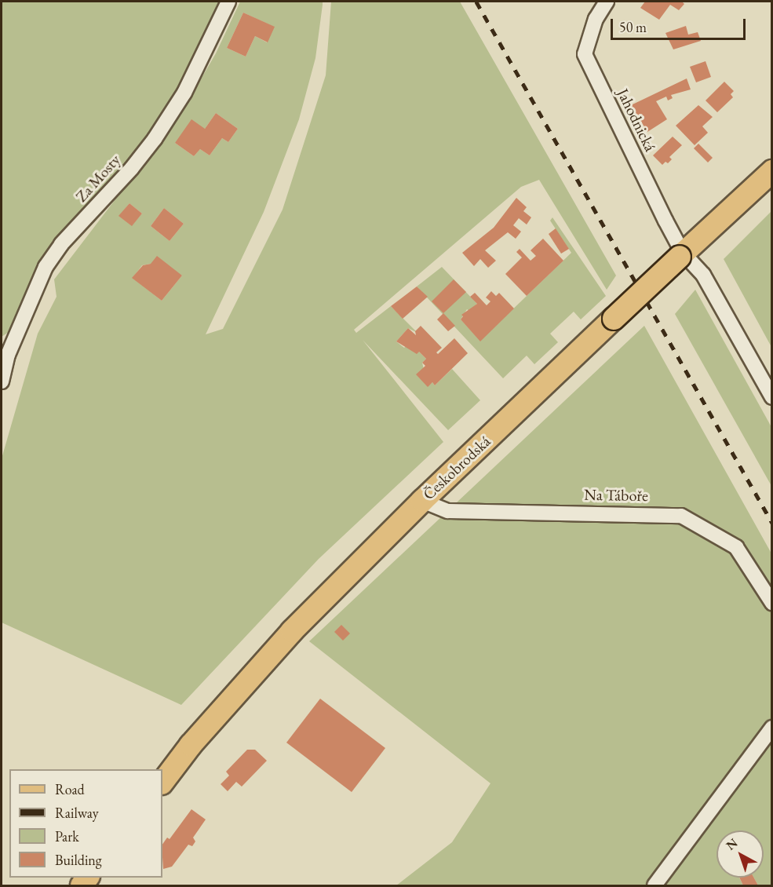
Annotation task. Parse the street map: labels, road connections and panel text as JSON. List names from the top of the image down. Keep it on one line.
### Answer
{"streets":{"main road":["Českobrodská"],"street":["Jahodnická","Za Mosty","Na Táboře"]},"crossings":[["Jahodnická","Českobrodská"],["Českobrodská","Na Táboře"]],"legend":["Road","Railway","Park","Building"],"scale_bar":"50 m","north":"top left"}
